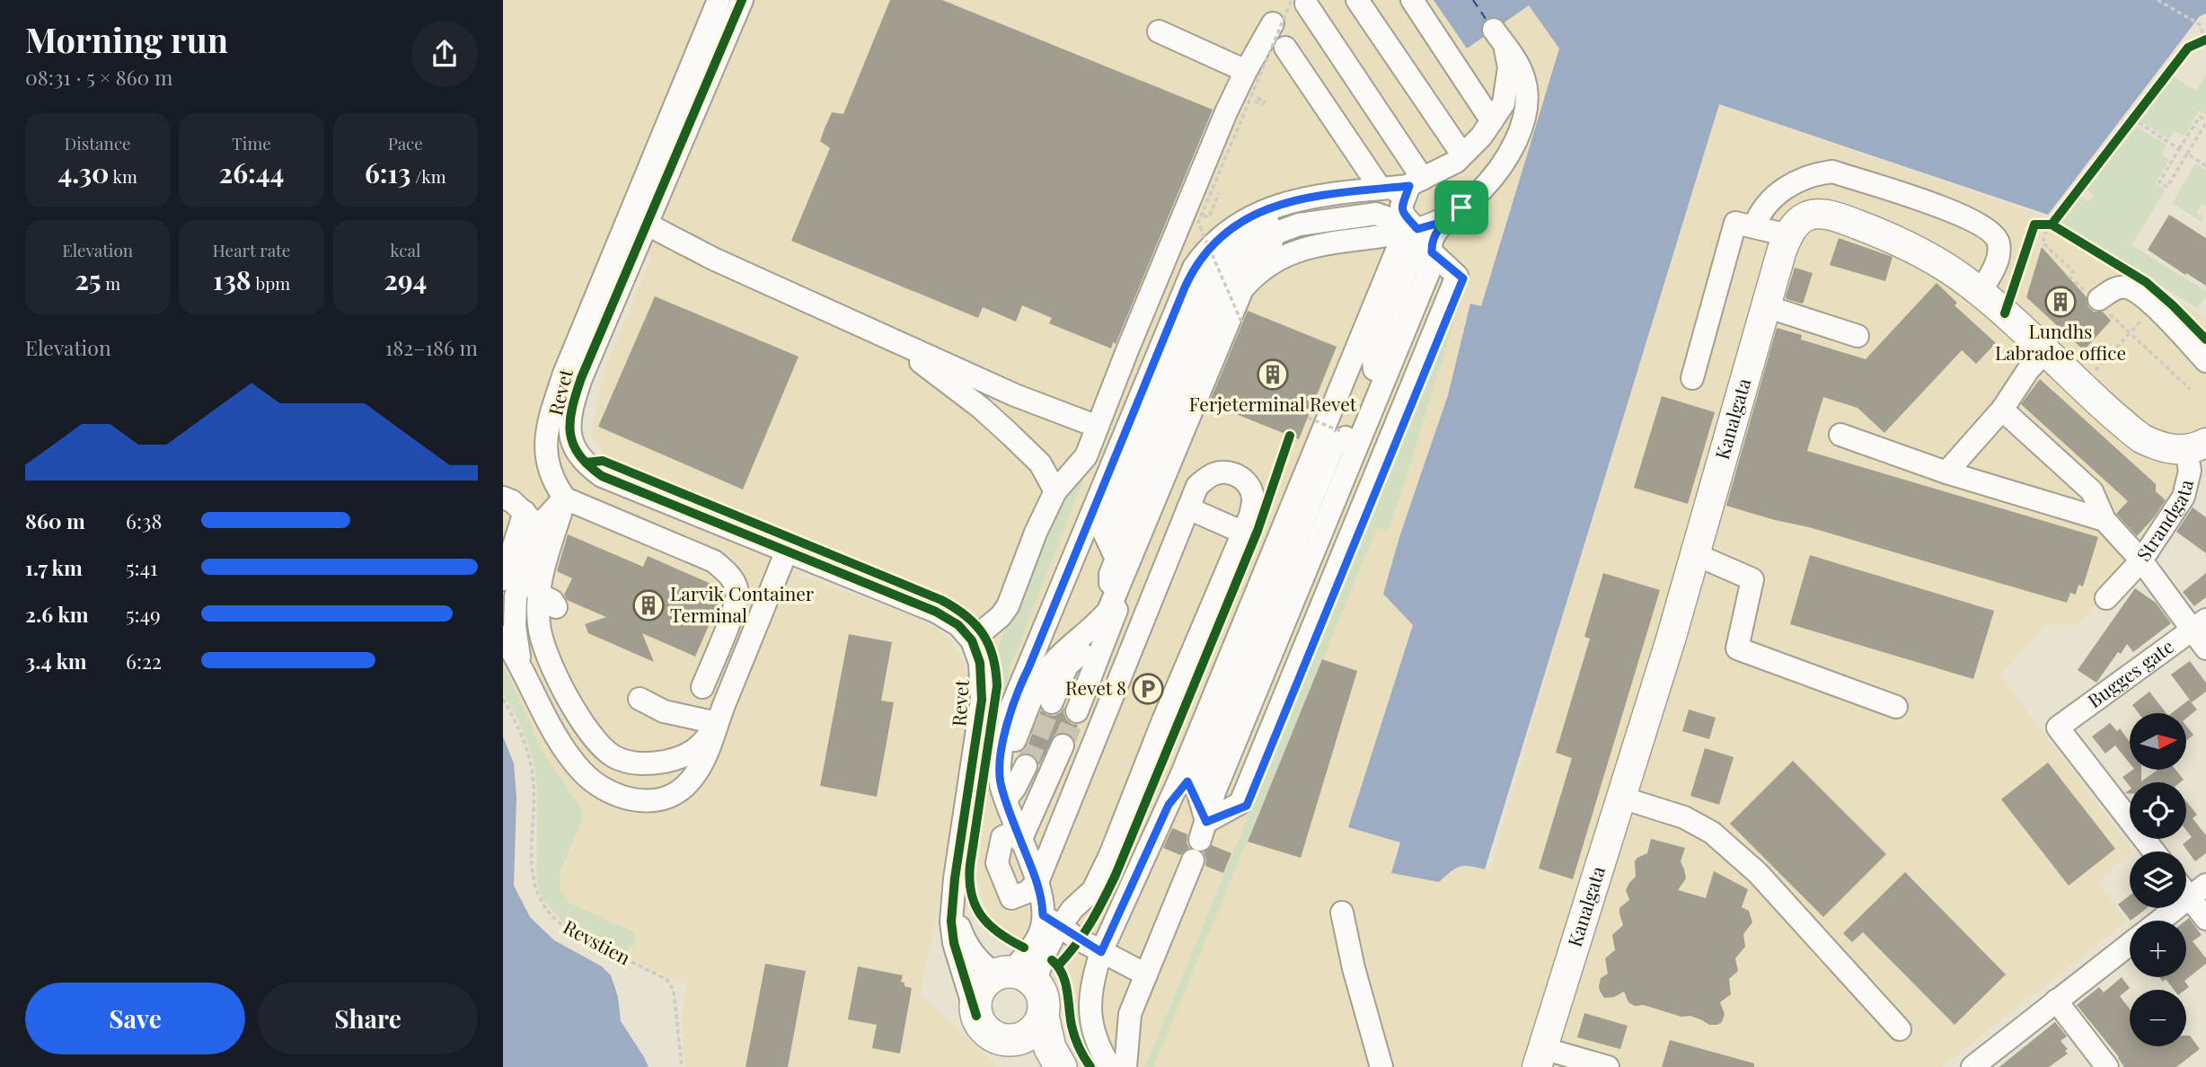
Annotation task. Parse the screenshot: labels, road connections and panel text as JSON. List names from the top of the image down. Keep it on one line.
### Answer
{"streets":{"main road":["Kanalgata"],"street":["Revet","Strandgata","Bugges gate"],"path":["Revstien"]},"crossings":[["Kanalgata","Strandgata"]],"places":{"building":["Lundhs Labradoe office","Ferjeterminal Revet","Larvik Container Terminal"],"parking":["Revet 8"]},"north":"right","page":{"heading":["Morning run","08:31 · 5 × 860 m"],"stats":[["Distance","4.30 km"],["Time","26:44"],["Pace","6:13 /km"],["Elevation","25 m"],["Heart rate","138 bpm"],["kcal","294"]],"chart":["Elevation","182–186 m"],"list":[{"name":"860 m","note":"6:38"},{"name":"1.7 km","note":"5:41"},{"name":"2.6 km","note":"5:49"},{"name":"3.4 km","note":"6:22"}],"map_buttons":["+","−"],"buttons":["Save","Share"]}}
